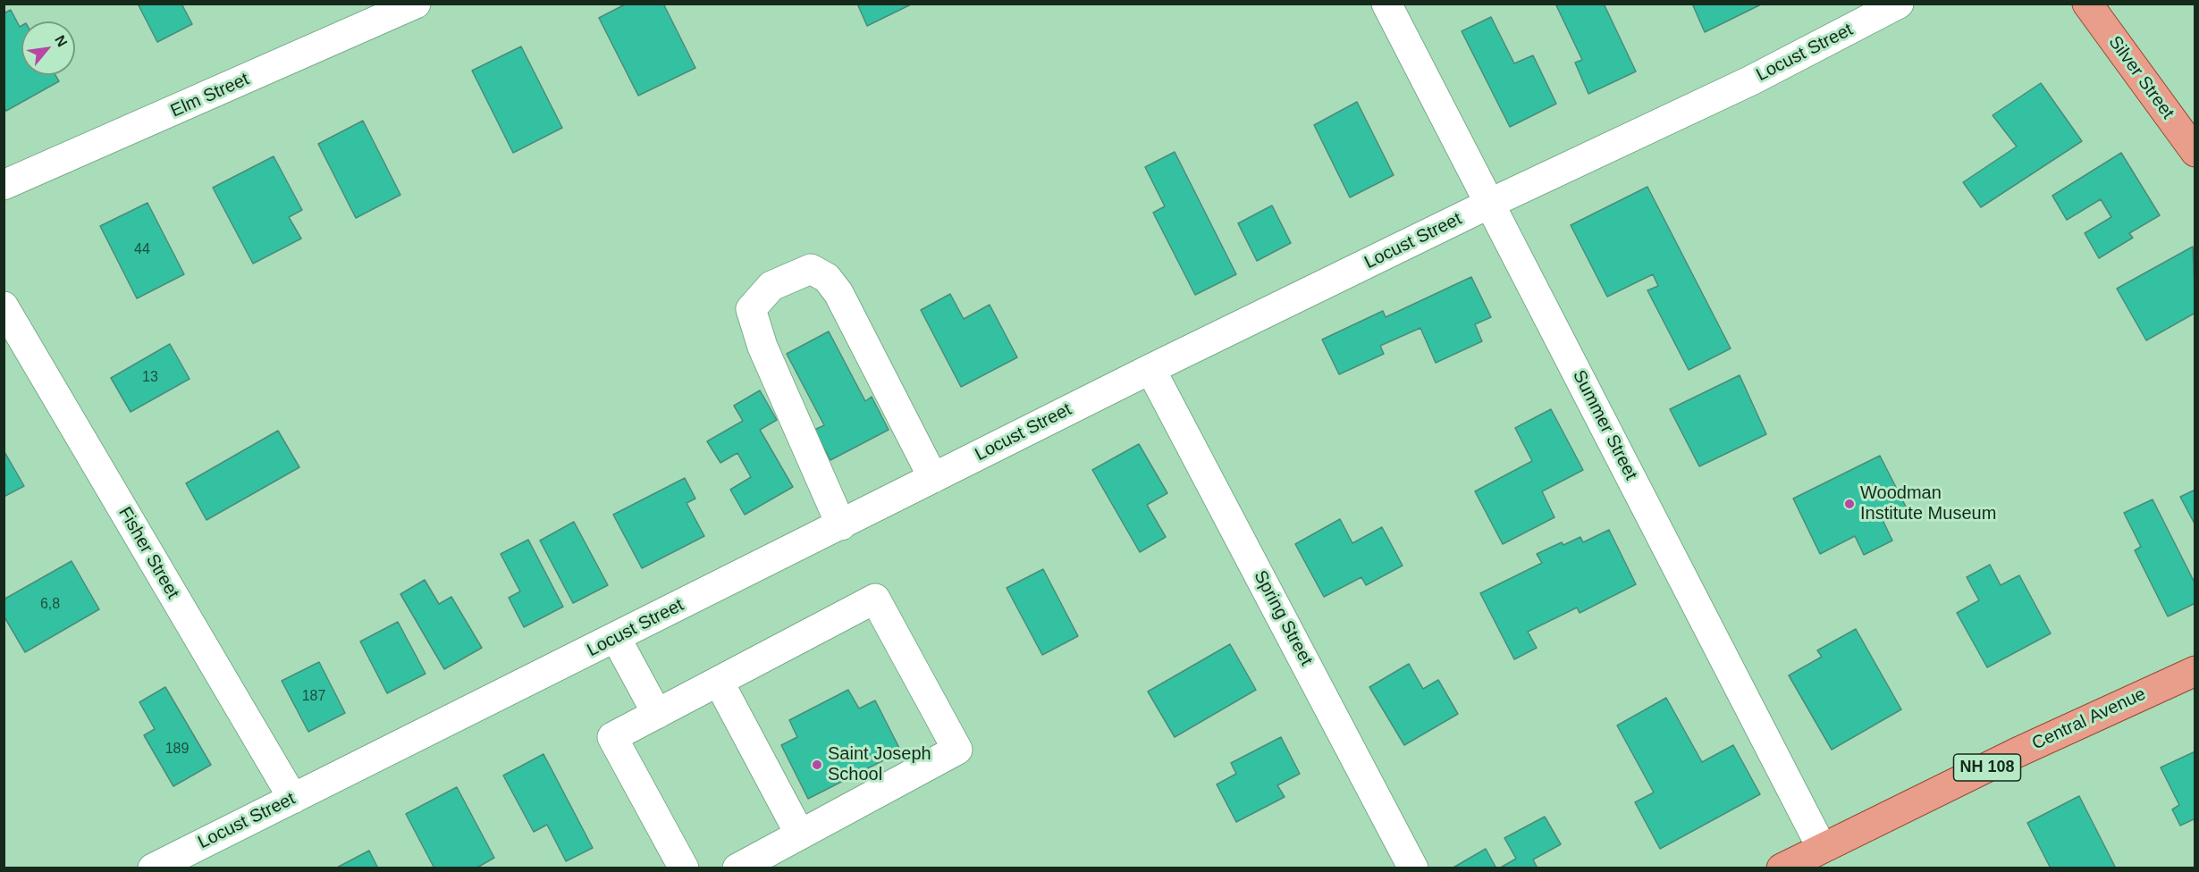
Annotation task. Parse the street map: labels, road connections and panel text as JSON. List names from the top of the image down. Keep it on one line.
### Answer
{"streets":{"main road":["Silver Street","Central Avenue","NH 108"],"street":["Locust Street","Elm Street","Summer Street","Fisher Street","Spring Street"]},"crossings":[["Locust Street","Summer Street"],["Locust Street","Fisher Street"],["Locust Street","Spring Street"],["Summer Street","Central Avenue"]],"places":["Woodman Institute Museum","Saint Joseph School"],"house_numbers":["44","13","6,8","187","189"],"north":"top right"}
